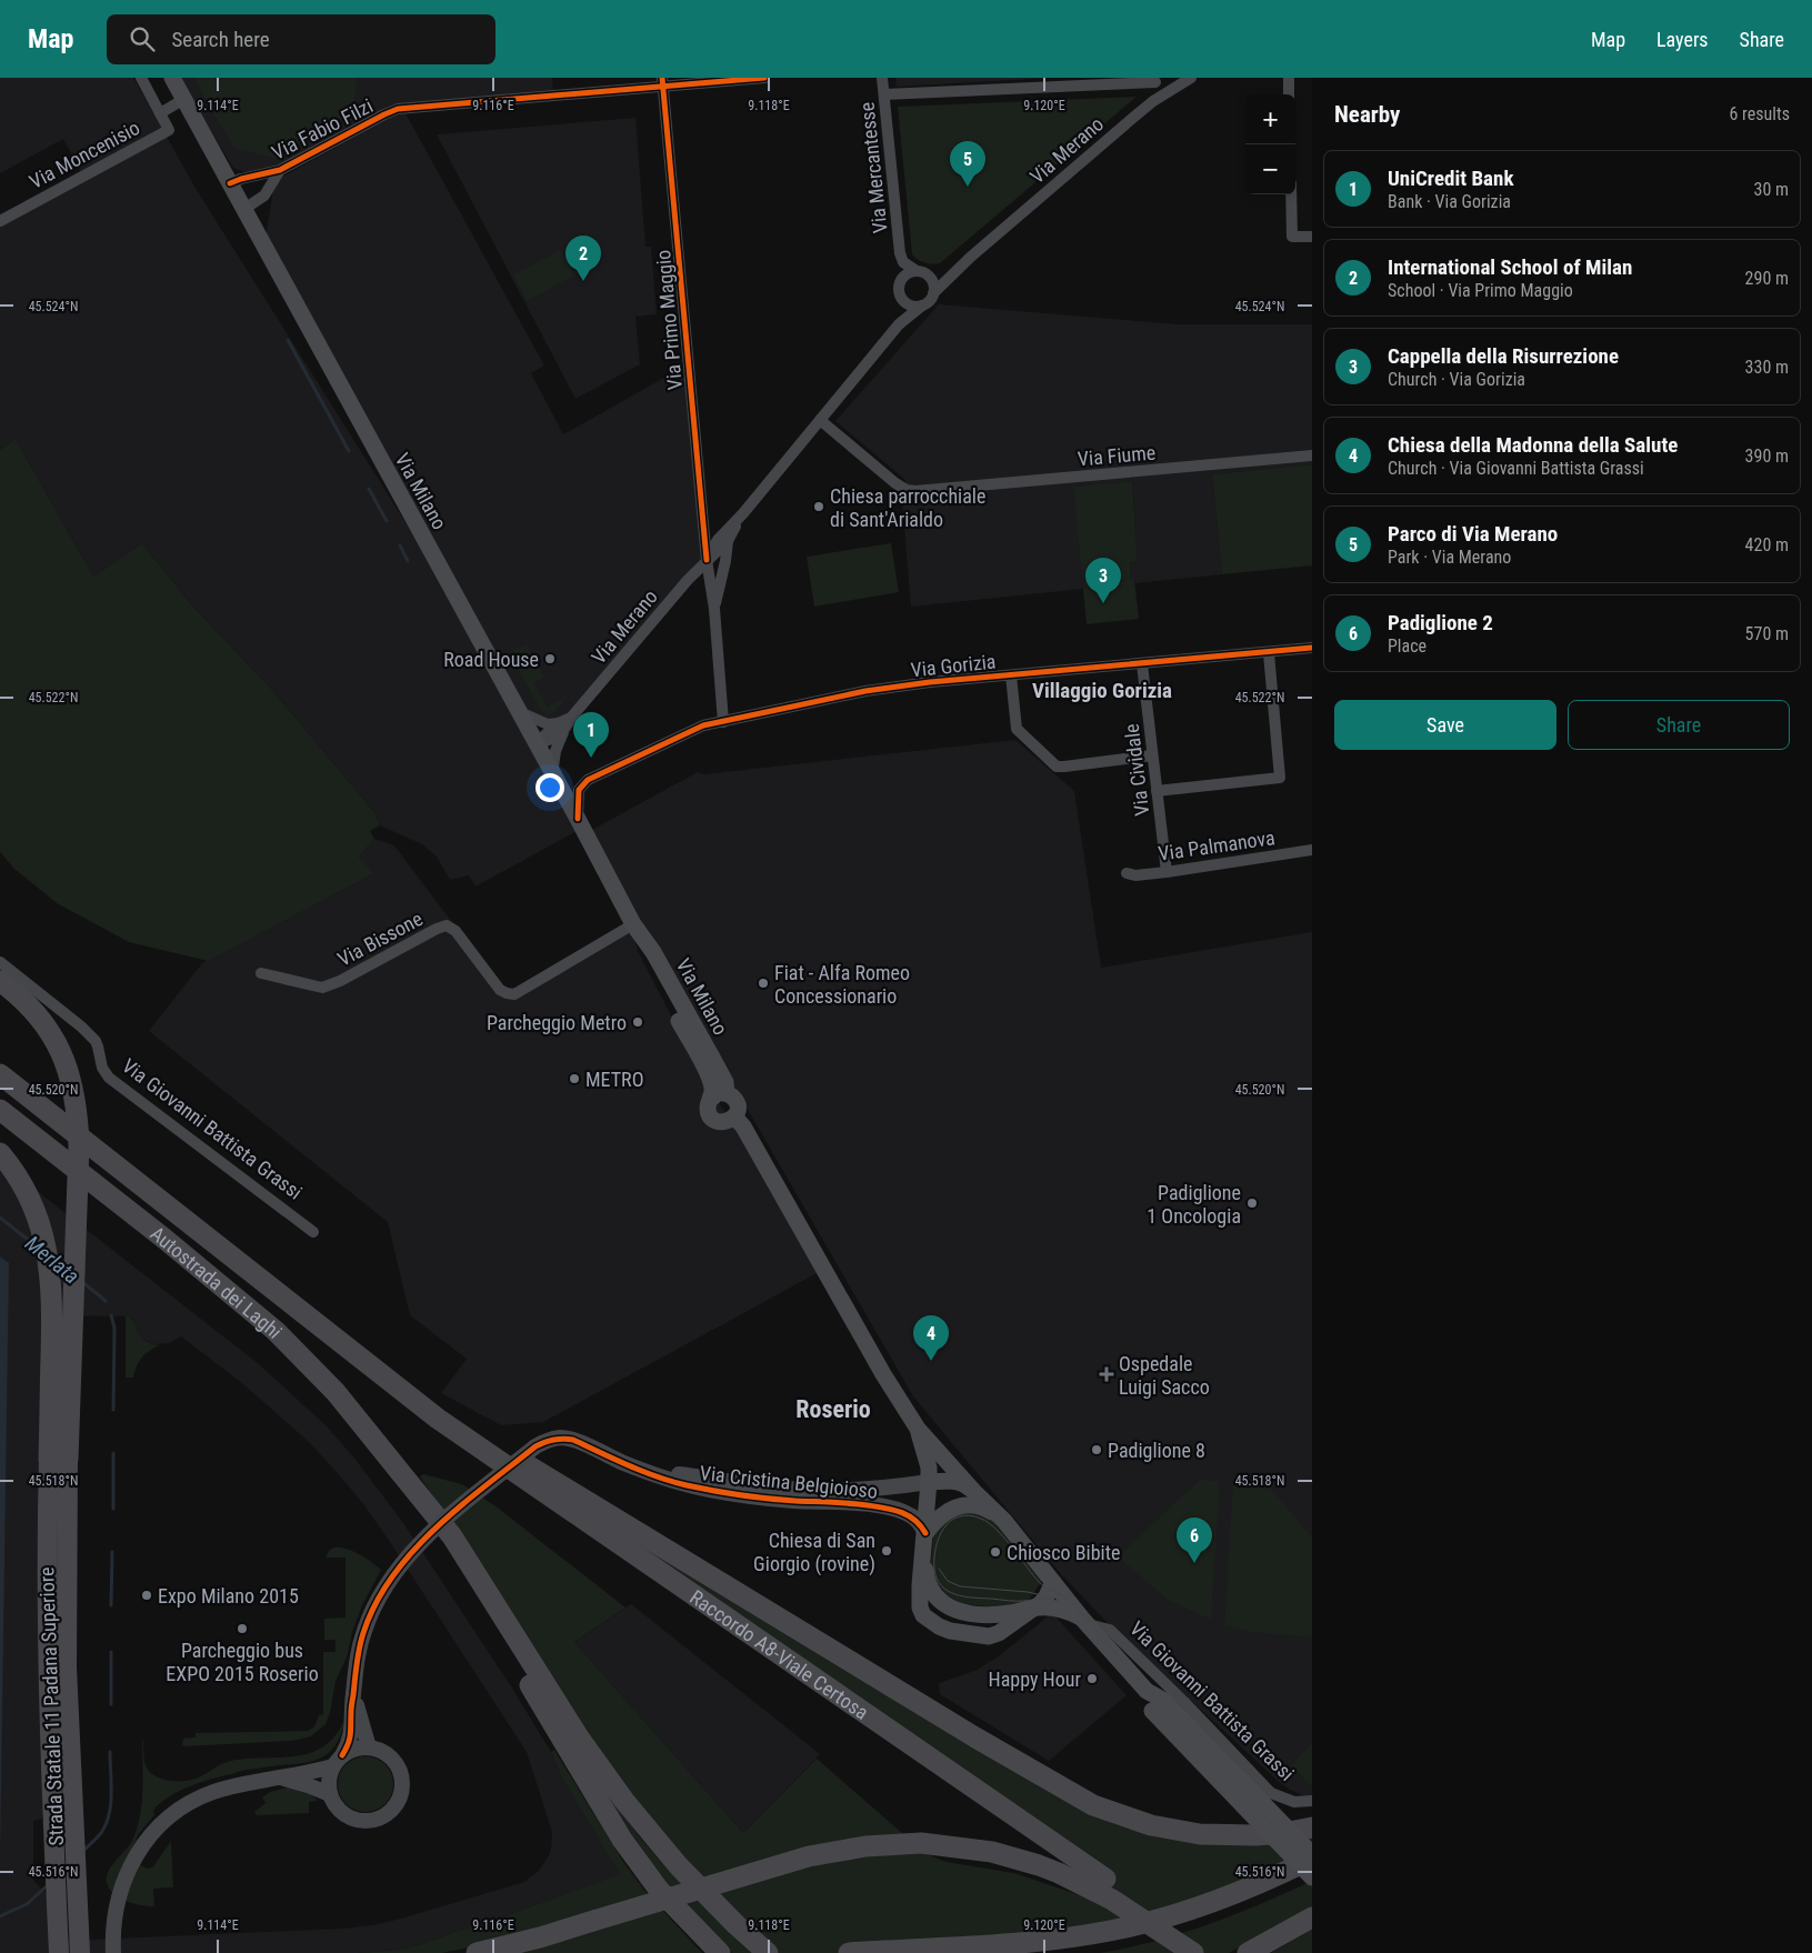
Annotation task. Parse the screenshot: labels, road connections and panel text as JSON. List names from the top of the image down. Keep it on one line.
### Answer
{"streets":{"highway":["Autostrada dei Laghi","Raccordo A8-Viale Certosa","Strada Statale 11 Padana Superiore"],"main road":["Via Milano","Via Giovanni Battista Grassi"],"street":["Via Fabio Filzi","Via Merano","Via Moncenisio","Via Mercantesse","Via Primo Maggio","Via Fiume","Via Gorizia","Via Cividale","Via Palmanova","Via Bissone","Via Cristina Belgioioso"]},"crossings":[["Via Fabio Filzi","Via Primo Maggio"],["Via Fabio Filzi","Via Milano"],["Via Merano","Via Primo Maggio"],["Via Merano","Via Milano"],["Via Primo Maggio","Via Gorizia"],["Via Milano","Via Gorizia"],["Via Milano","Via Bissone"],["Via Milano","Via Giovanni Battista Grassi"],["Via Gorizia","Via Cividale"],["Via Cividale","Via Palmanova"],["Via Giovanni Battista Grassi","Via Cristina Belgioioso"],["Autostrada dei Laghi","Raccordo A8-Viale Certosa"]],"districts":["Villaggio Gorizia","Roserio"],"water":["Merlata"],"places":{"other":["Chiesa parrocchiale di Sant'Arialdo","Road House","Fiat - Alfa Romeo Concessionario","Parcheggio Metro","METRO","Padiglione 1 Oncologia","Padiglione 8","Chiesa di San Giorgio (rovine)","Chiosco Bibite","Expo Milano 2015","Parcheggio bus EXPO 2015 Roserio","Happy Hour"],"health":["Ospedale Luigi Sacco"]},"page":{"header":"Map","search":"Search here","nav":["Map","Layers","Share"],"heading":["Nearby","6 results"],"map_buttons":["+","−"],"pins":["5","2","3","1","4","6"],"list":[{"mark":"1","name":"UniCredit Bank","note":"Bank · Via Gorizia","value":"30 m"},{"mark":"2","name":"International School of Milan","note":"School · Via Primo Maggio","value":"290 m"},{"mark":"3","name":"Cappella della Risurrezione","note":"Church · Via Gorizia","value":"330 m"},{"mark":"4","name":"Chiesa della Madonna della Salute","note":"Church · Via Giovanni Battista Grassi","value":"390 m"},{"mark":"5","name":"Parco di Via Merano","note":"Park · Via Merano","value":"420 m"},{"mark":"6","name":"Padiglione 2","note":"Place","value":"570 m"}],"buttons":["Save","Share"]},"coordinates":["9.114°E","9.116°E","9.118°E","9.120°E","45.524°N","45.522°N","45.520°N","45.518°N","45.516°N"]}
